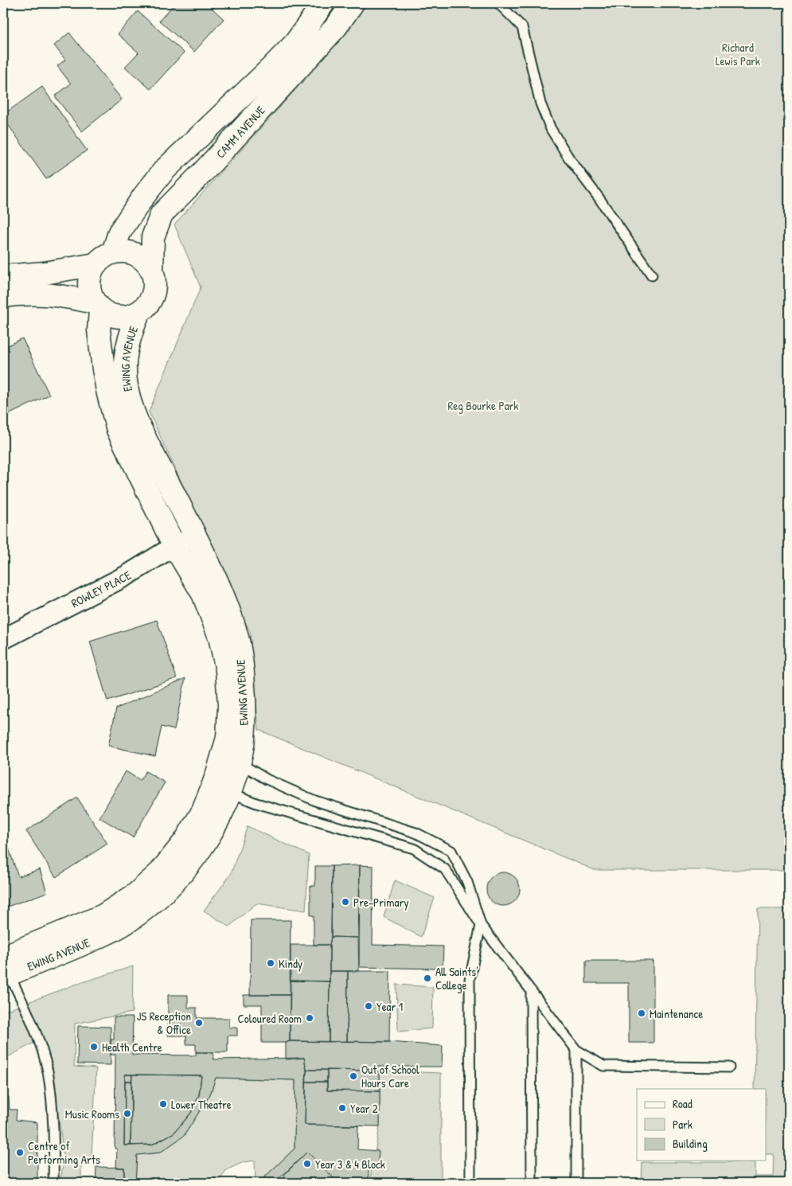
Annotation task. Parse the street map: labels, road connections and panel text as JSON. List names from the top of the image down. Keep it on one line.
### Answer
{"streets":{"street":["CAMM AVENUE","EWING AVENUE","ROWLEY PLACE"]},"crossings":[["CAMM AVENUE","EWING AVENUE"],["EWING AVENUE","ROWLEY PLACE"]],"parks":["Richard Lewis Park","Reg Bourke Park"],"places":["Pre-Primary","Kindy","All Saints’ College","Year 1","Maintenance","Coloured Room","JS Reception & Office","Health Centre","Out of School Hours Care","Lower Theatre","Year 2","Music Rooms","Centre of Performing Arts","Year 3 & 4 Block"],"legend":["Road","Park","Building"]}
